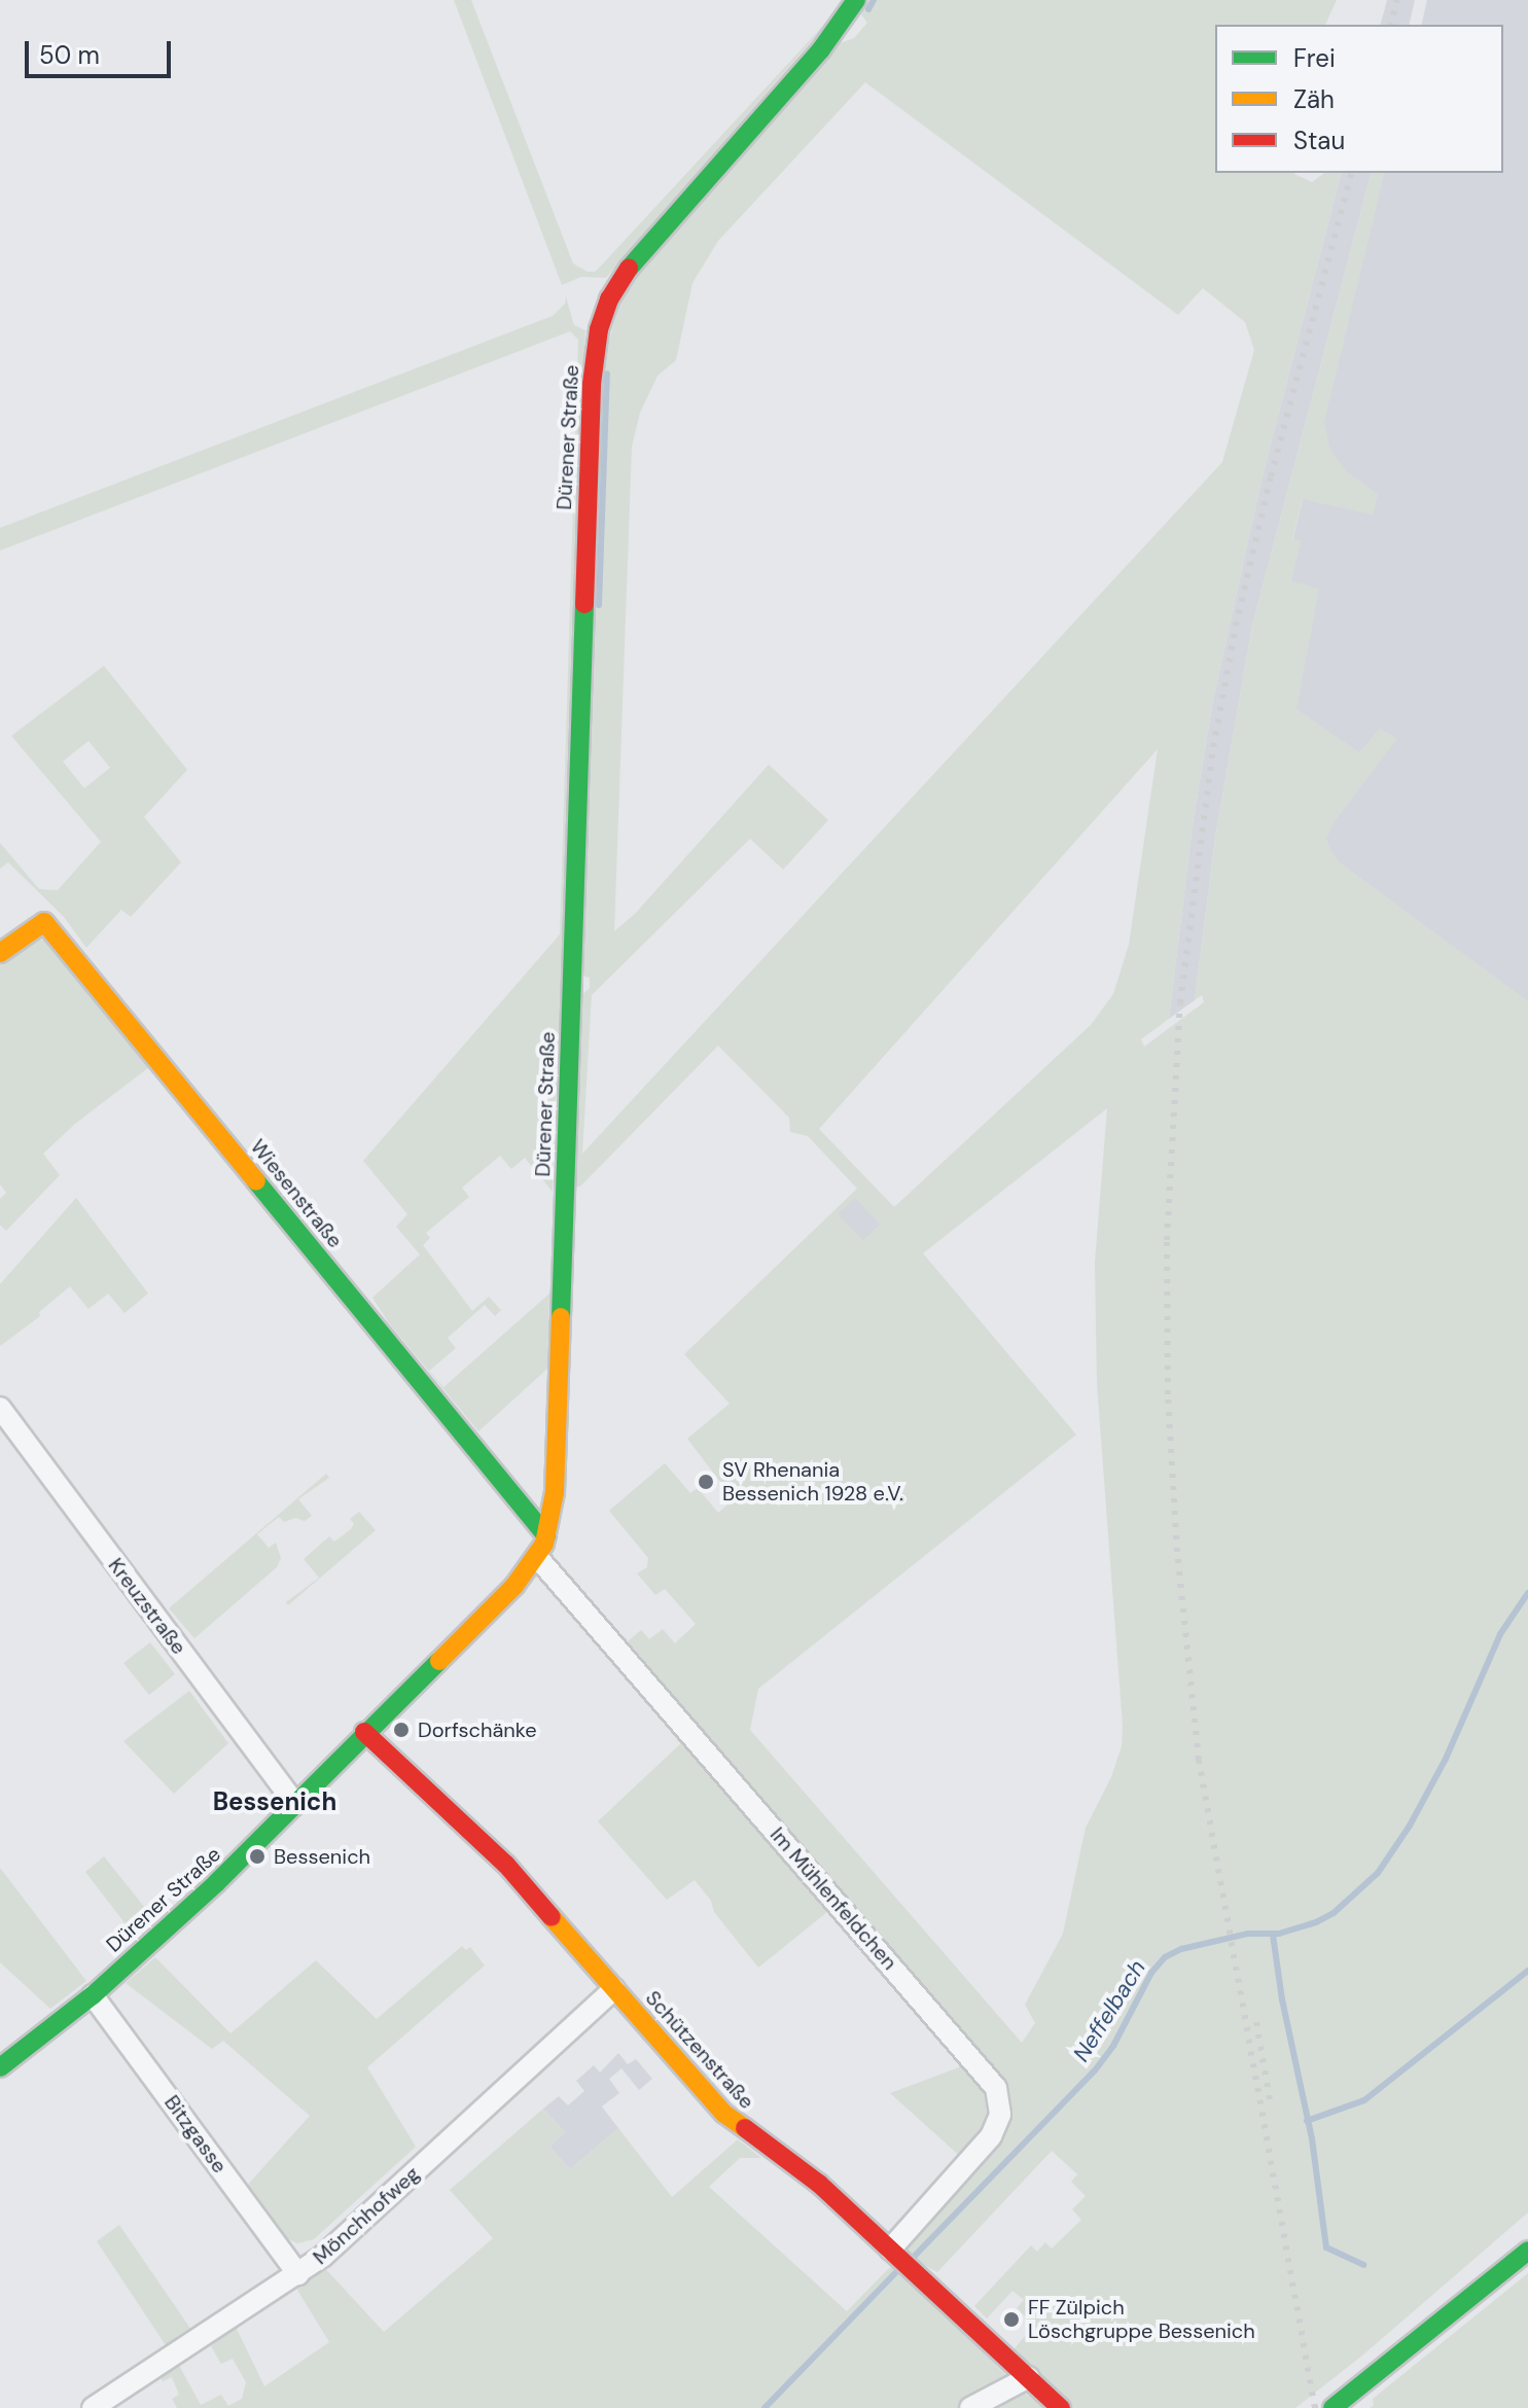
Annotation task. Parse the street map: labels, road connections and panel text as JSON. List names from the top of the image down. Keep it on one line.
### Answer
{"streets":{"street":["Dürener Straße","Wiesenstraße","Kreuzstraße","Im Mühlenfeldchen","Schützenstraße","Bitzgasse","Mönchhofweg"]},"crossings":[["Dürener Straße","Wiesenstraße"],["Dürener Straße","Kreuzstraße"],["Dürener Straße","Im Mühlenfeldchen"],["Dürener Straße","Schützenstraße"],["Dürener Straße","Bitzgasse"],["Im Mühlenfeldchen","Schützenstraße"],["Schützenstraße","Mönchhofweg"],["Bitzgasse","Mönchhofweg"]],"districts":["Bessenich"],"water":["Neffelbach"],"places":["SV Rhenania Bessenich 1928 e.V.","Dorfschänke","Bessenich","FF Zülpich Löschgruppe Bessenich"],"legend":["Frei","Zäh","Stau"],"scale_bar":"50 m"}
